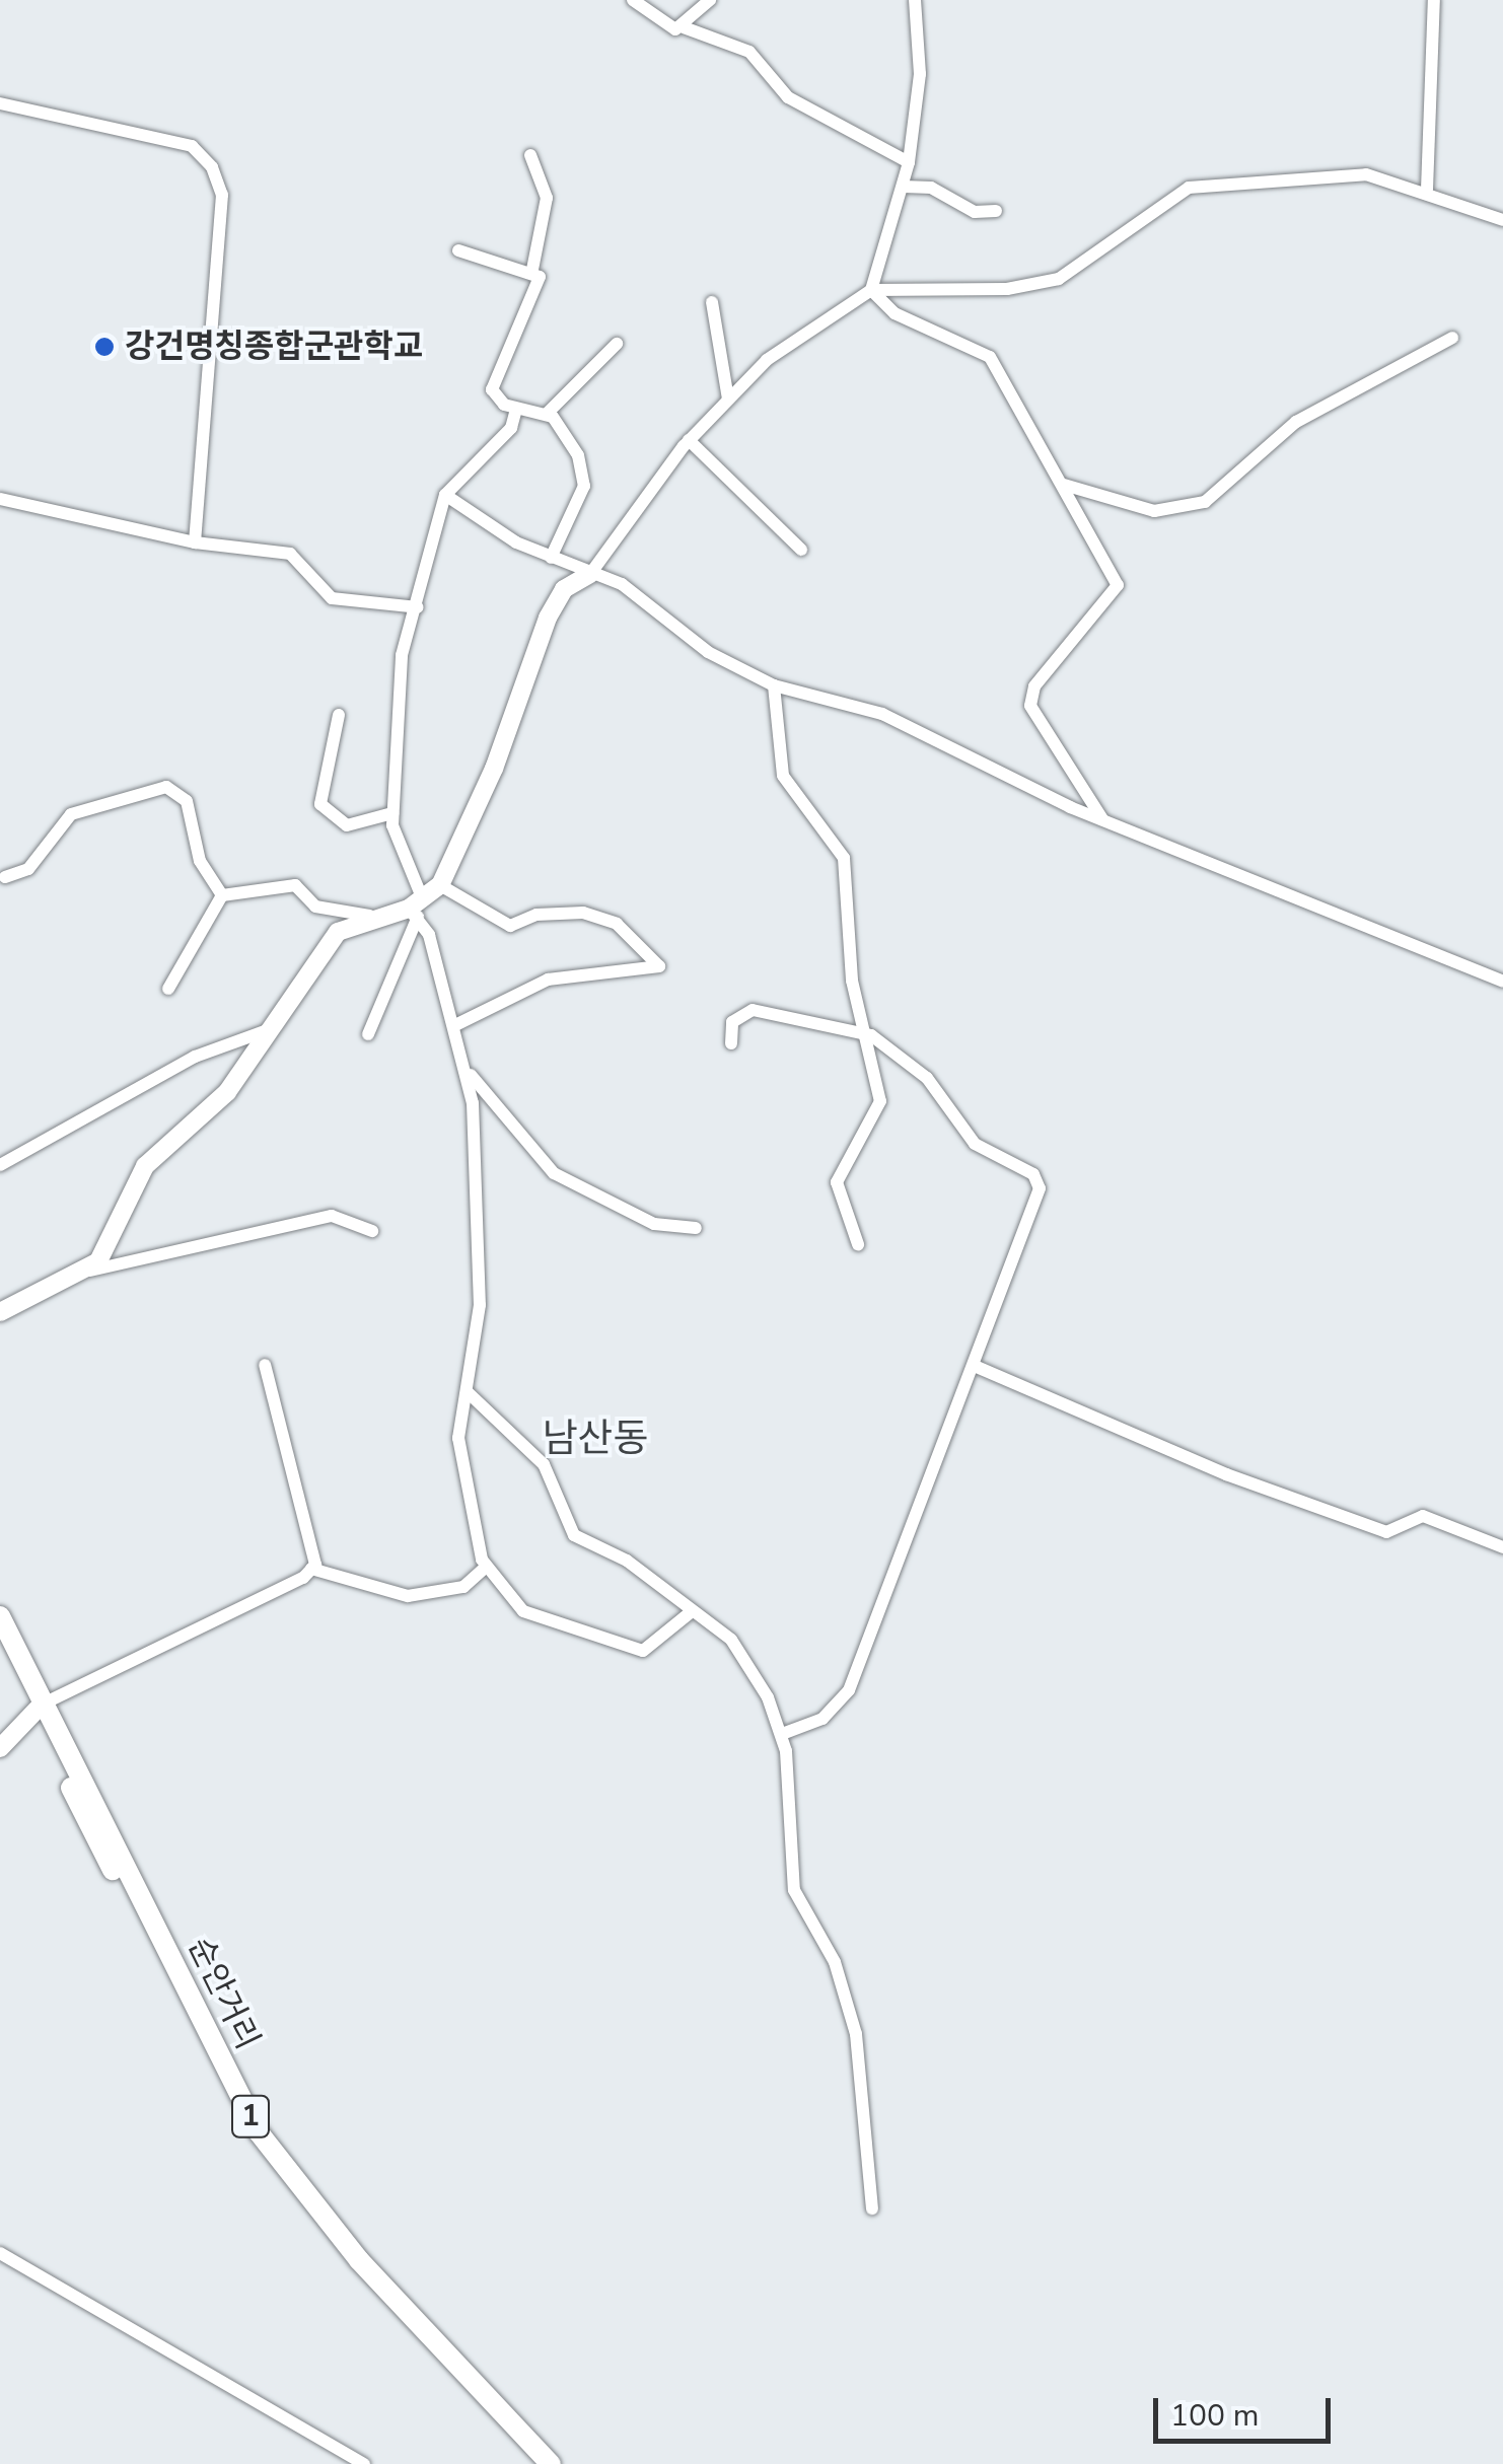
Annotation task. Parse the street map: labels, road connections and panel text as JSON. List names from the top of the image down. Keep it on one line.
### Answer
{"streets":{"main road":["순안거리","1"]},"districts":["남산동"],"places":["강건명칭종합군관학교"],"scale_bar":"100 m"}
